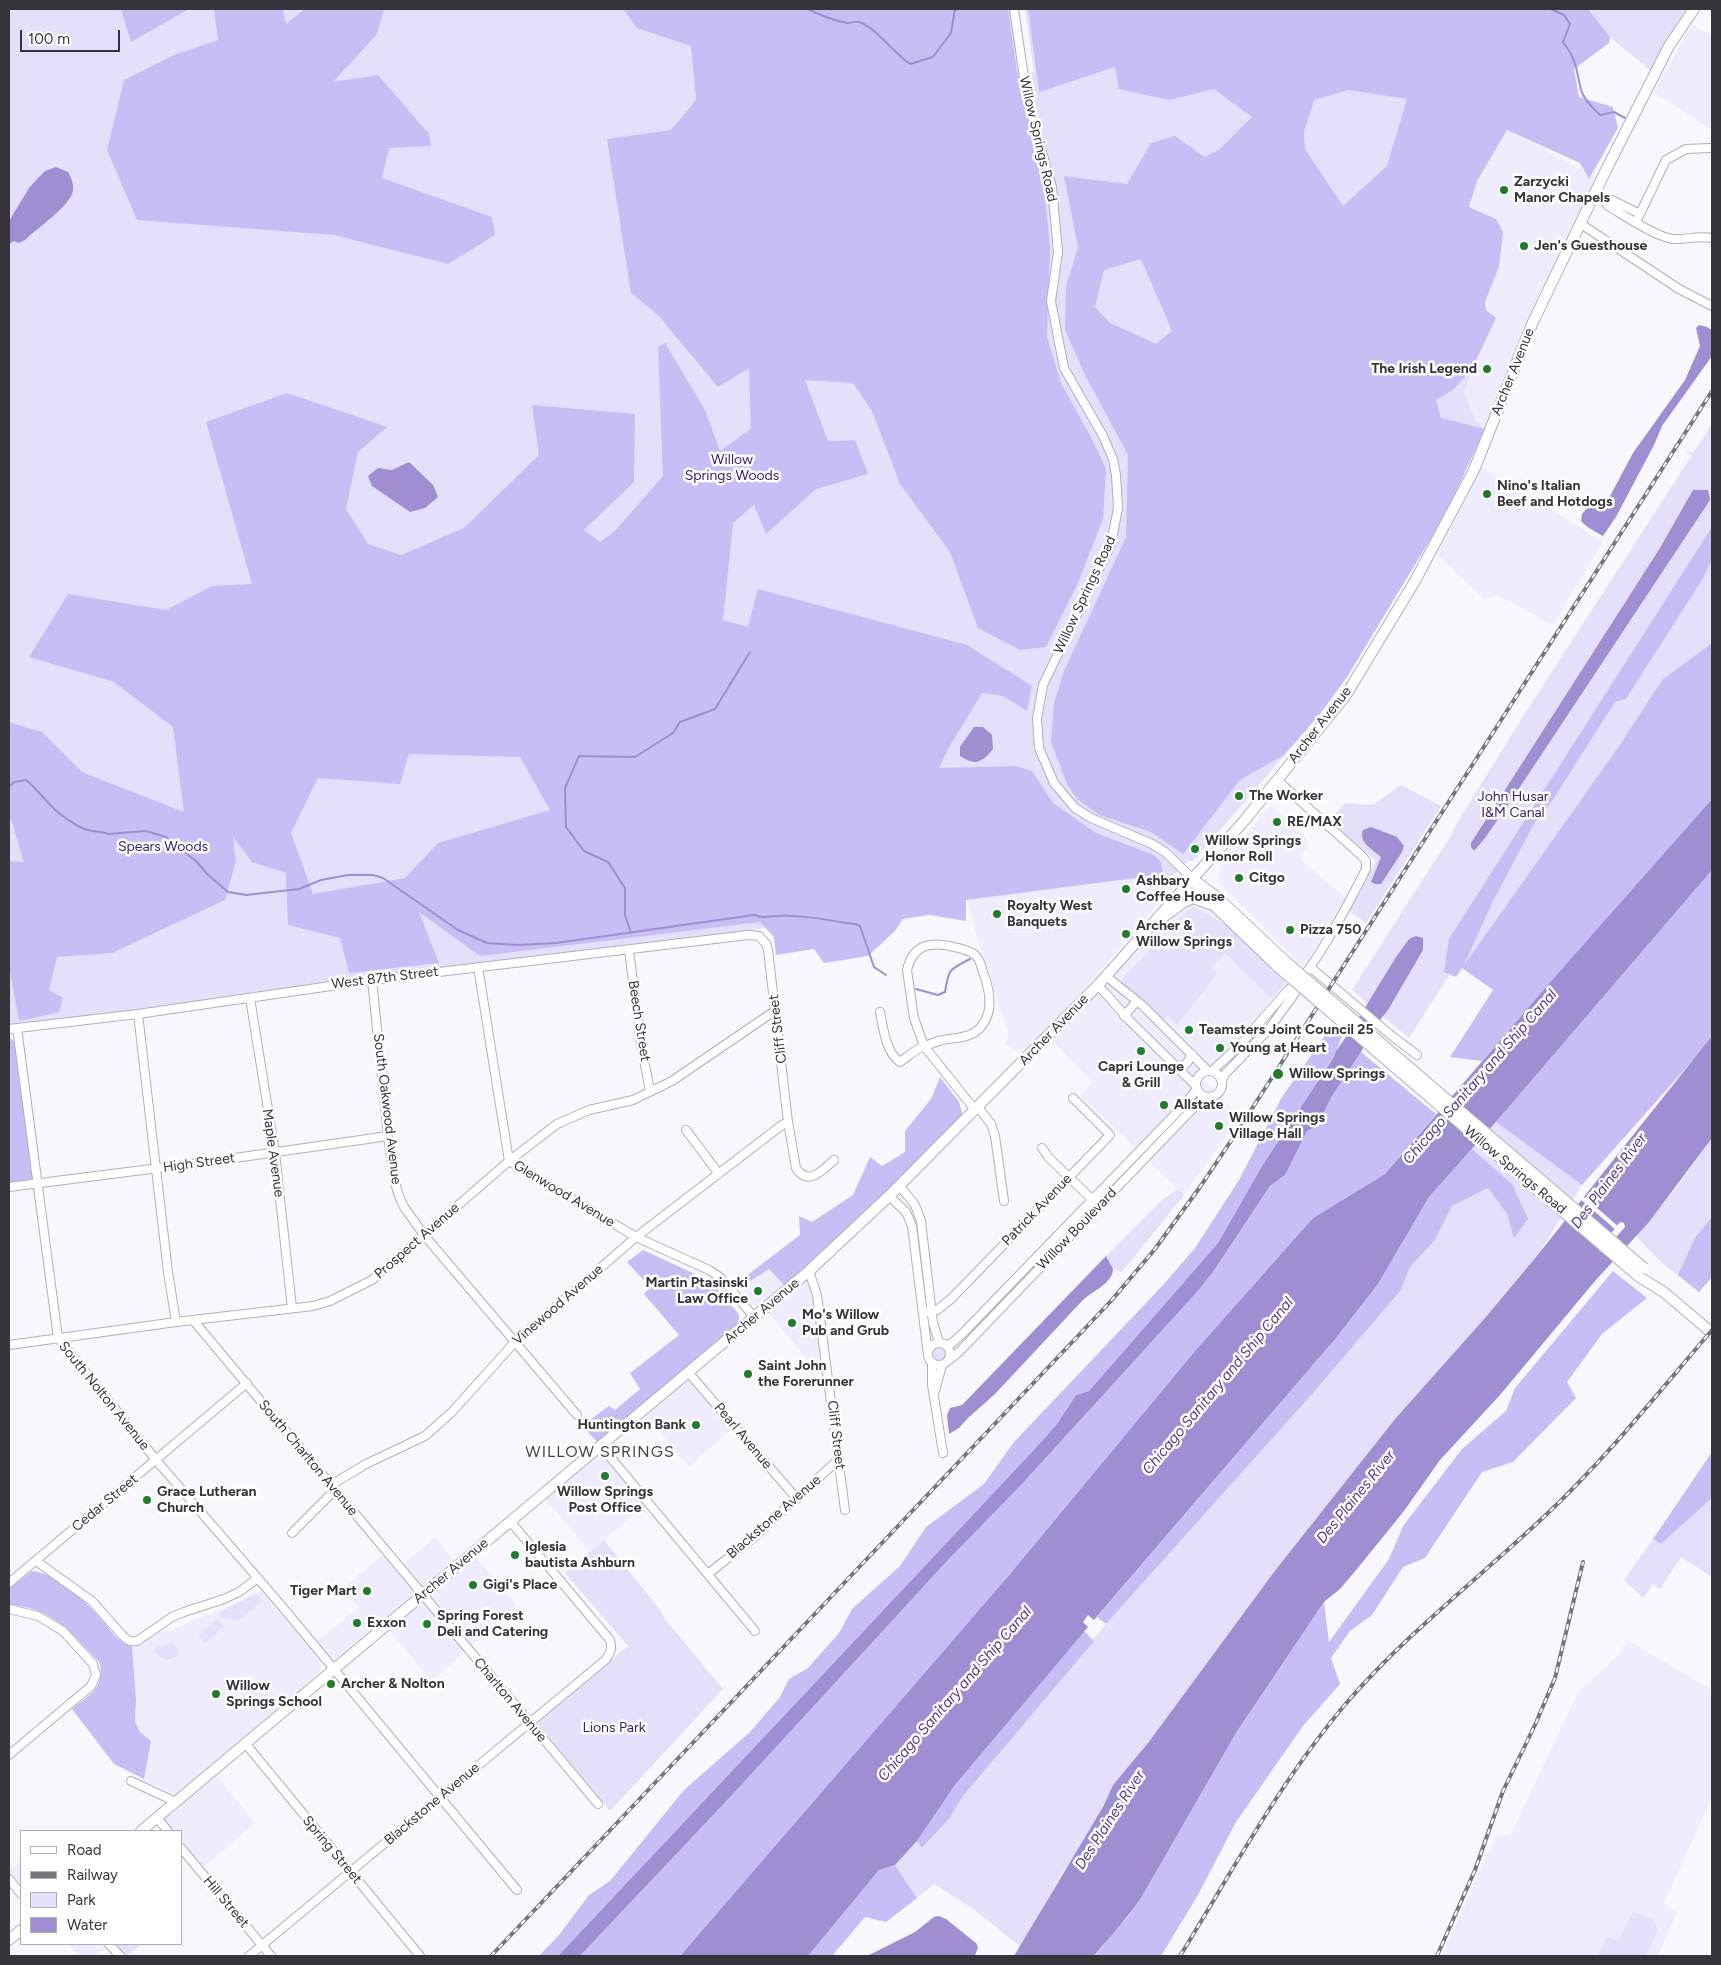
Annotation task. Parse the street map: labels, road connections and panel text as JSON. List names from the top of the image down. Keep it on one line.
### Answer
{"streets":{"main road":["Willow Springs Road","Archer Avenue"],"street":["West 87th Street","Beech Street","Cliff Street","South Oakwood Avenue","Maple Avenue","High Street","Glenwood Avenue","Patrick Avenue","Willow Boulevard","Prospect Avenue","Vinewood Avenue","South Nolton Avenue","Pearl Avenue","South Charlton Avenue","Cedar Street","Blackstone Avenue","Charlton Avenue","Spring Street","Hill Street"]},"crossings":[["Willow Springs Road","Archer Avenue"],["Archer Avenue","Cliff Street"],["Archer Avenue","Glenwood Avenue"],["Archer Avenue","South Nolton Avenue"],["Archer Avenue","Pearl Avenue"],["Archer Avenue","South Charlton Avenue"],["Archer Avenue","Blackstone Avenue"],["Archer Avenue","Charlton Avenue"],["Archer Avenue","Spring Street"],["West 87th Street","Beech Street"],["West 87th Street","Cliff Street"],["West 87th Street","South Oakwood Avenue"],["West 87th Street","Maple Avenue"],["West 87th Street","Glenwood Avenue"],["West 87th Street","South Nolton Avenue"],["Beech Street","Prospect Avenue"],["Cliff Street","Prospect Avenue"],["Cliff Street","Vinewood Avenue"],["Cliff Street","Blackstone Avenue"],["South Oakwood Avenue","High Street"],["South Oakwood Avenue","Prospect Avenue"],["South Oakwood Avenue","Vinewood Avenue"],["Maple Avenue","High Street"],["Maple Avenue","Prospect Avenue"],["High Street","South Nolton Avenue"],["Glenwood Avenue","Prospect Avenue"],["Glenwood Avenue","Vinewood Avenue"],["Prospect Avenue","South Nolton Avenue"],["Prospect Avenue","South Charlton Avenue"],["Vinewood Avenue","South Charlton Avenue"],["South Nolton Avenue","Cedar Street"],["South Nolton Avenue","Blackstone Avenue"],["Pearl Avenue","Blackstone Avenue"],["South Charlton Avenue","Cedar Street"],["South Charlton Avenue","Charlton Avenue"],["Blackstone Avenue","Charlton Avenue"],["Blackstone Avenue","Spring Street"],["Blackstone Avenue","Hill Street"]],"districts":["WILLOW SPRINGS"],"water":["Chicago Sanitary and Ship Canal","Des Plaines River"],"parks":["Willow Springs Woods","John Husar I&M Canal","Spears Woods","Lions Park"],"places":["Zarzycki Manor Chapels","Jen's Guesthouse","The Irish Legend","Nino's Italian Beef and Hotdogs","The Worker","RE/MAX","Willow Springs Honor Roll","Citgo","Ashbary Coffee House","Royalty West Banquets","Pizza 750","Archer & Willow Springs","Teamsters Joint Council 25","Young at Heart","Capri Lounge & Grill","Willow Springs","Allstate","Willow Springs Village Hall","Martin Ptasinski Law Office","Mo's Willow Pub and Grub","Saint John the Forerunner","Huntington Bank","Willow Springs Post Office","Grace Lutheran Church","Iglesia bautista Ashburn","Gigi's Place","Tiger Mart","Exxon","Spring Forest Deli and Catering","Archer & Nolton","Willow Springs School"],"legend":["Road","Railway","Park","Water"],"scale_bar":"100 m"}
